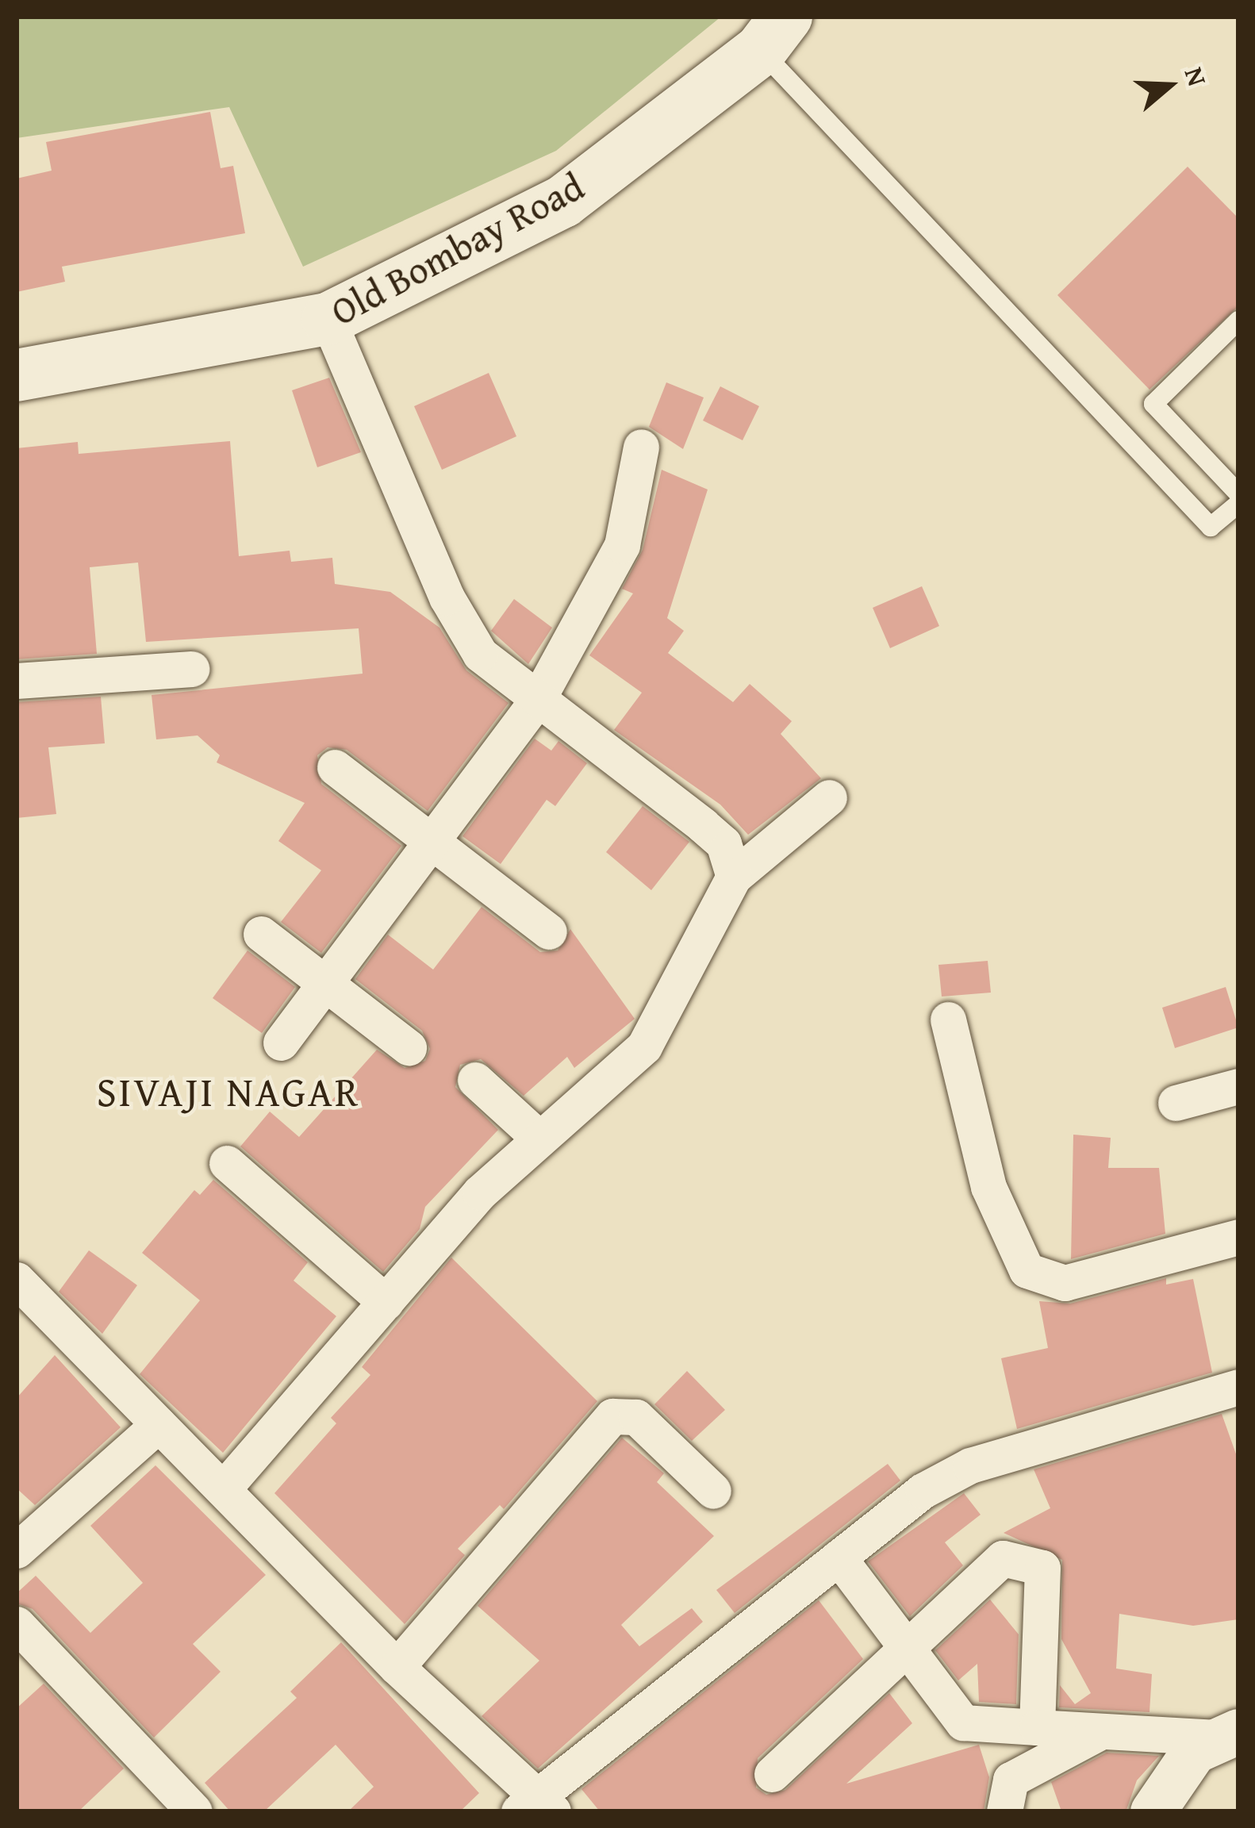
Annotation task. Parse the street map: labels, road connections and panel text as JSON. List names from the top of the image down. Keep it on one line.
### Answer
{"streets":{"main road":["Old Bombay Road"]},"districts":["SIVAJI NAGAR"],"north":"right"}
